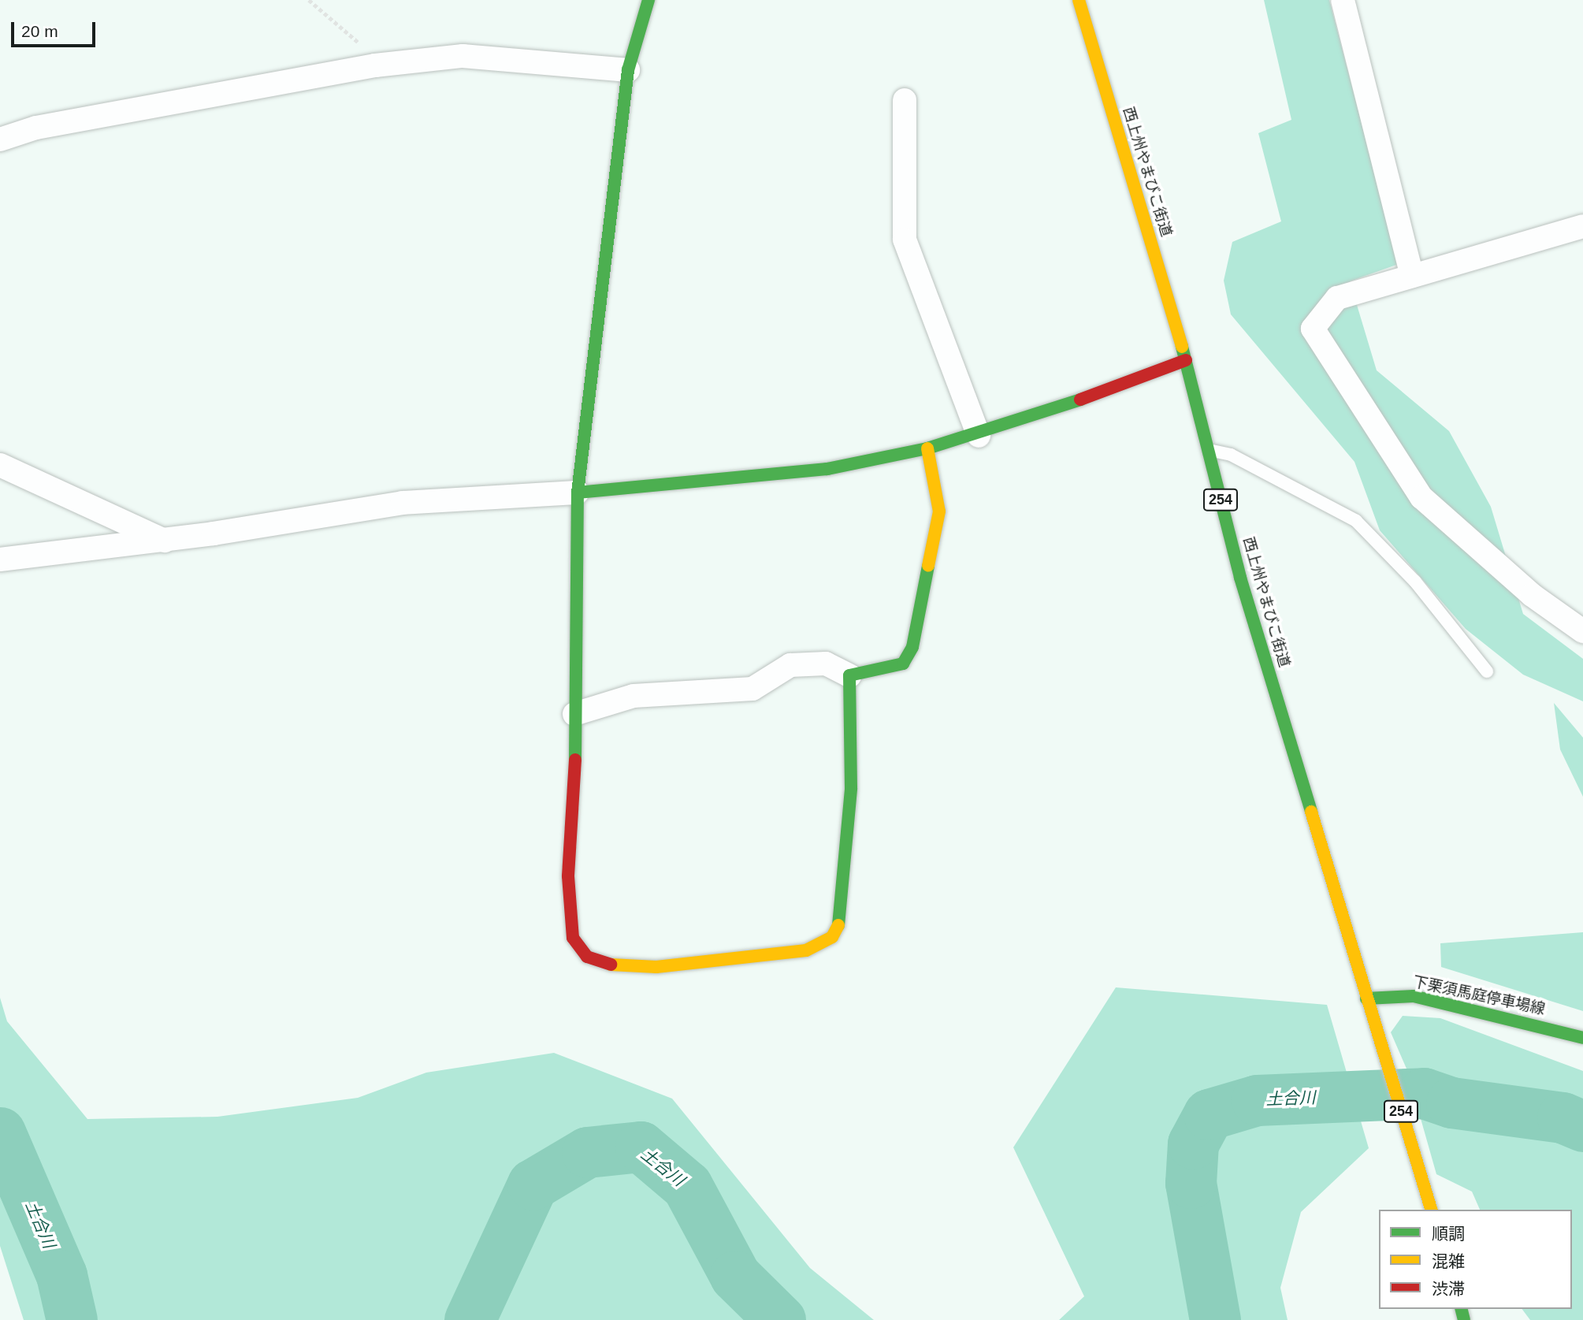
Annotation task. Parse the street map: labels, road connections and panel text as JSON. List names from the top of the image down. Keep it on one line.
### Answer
{"streets":{"main road":["西上州やまびこ街道","254","下栗須馬庭停車場線"]},"crossings":[["西上州やまびこ街道","下栗須馬庭停車場線"]],"water":["土合川"],"legend":["順調","混雑","渋滞"],"scale_bar":"20 m"}
